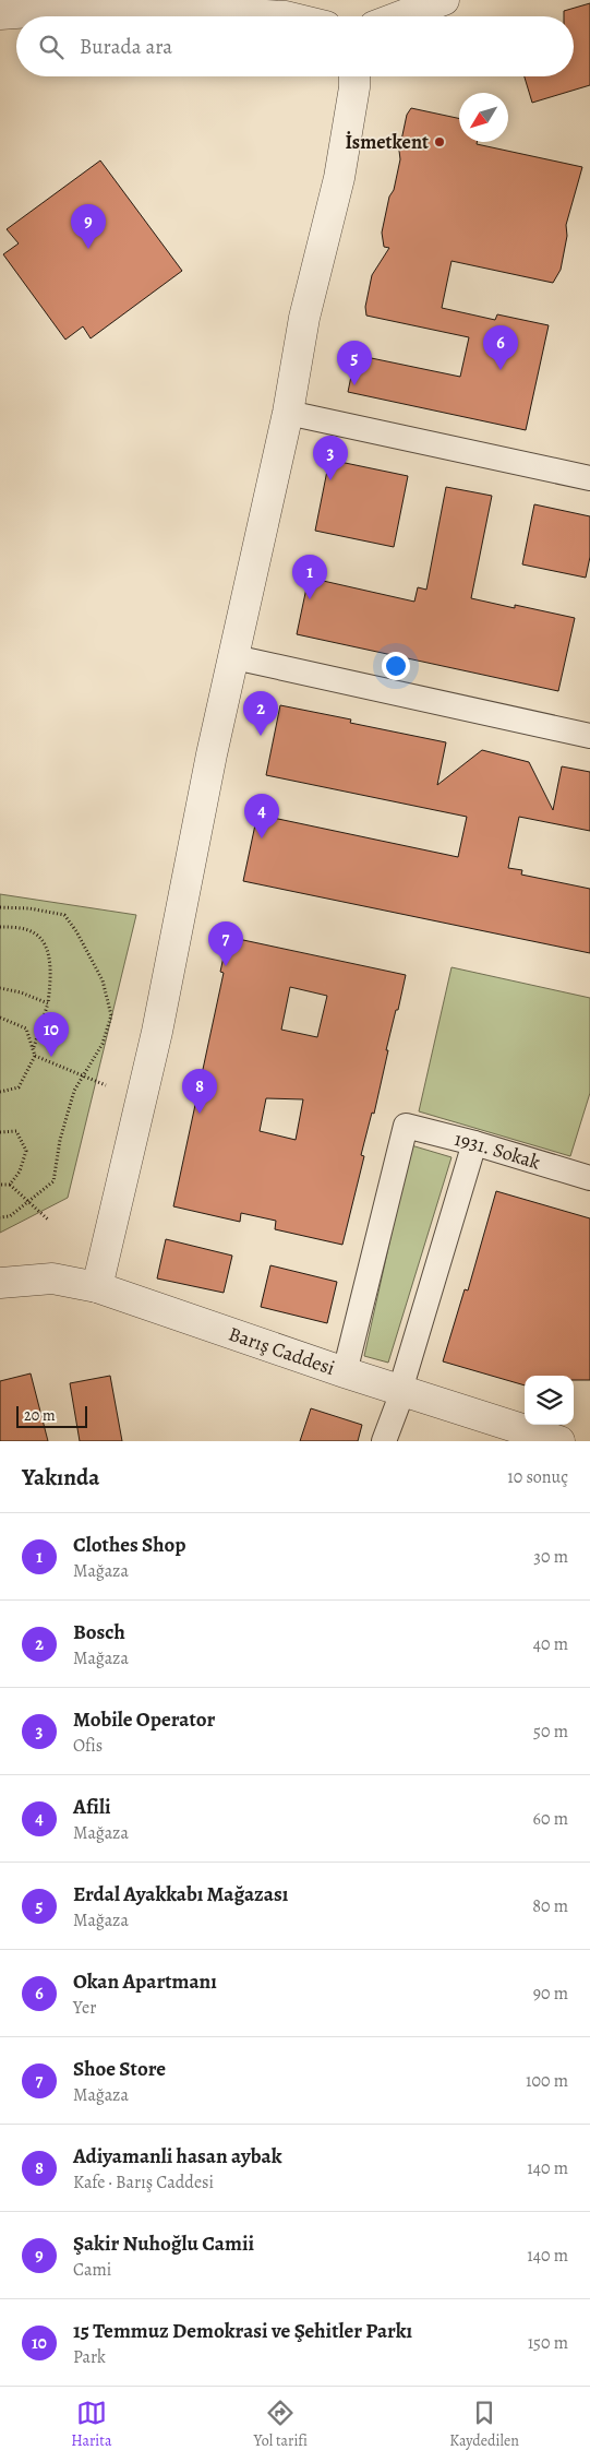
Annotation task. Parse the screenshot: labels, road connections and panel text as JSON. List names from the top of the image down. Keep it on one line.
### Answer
{"streets":{"street":["1931. Sokak","Barış Caddesi"]},"crossings":[["1931. Sokak","Barış Caddesi"]],"places":["İsmetkent"],"scale_bar":"20 m","north":"bottom left","page":{"search":"Burada ara","pins":["9","6","5","3","1","2","4","7","10","8"],"scale":"20 m","heading":["Yakında","10 sonuç"],"list":[{"mark":"1","name":"Clothes Shop","note":"Mağaza","value":"30 m"},{"mark":"2","name":"Bosch","note":"Mağaza","value":"40 m"},{"mark":"3","name":"Mobile Operator","note":"Ofis","value":"50 m"},{"mark":"4","name":"Afili","note":"Mağaza","value":"60 m"},{"mark":"5","name":"Erdal Ayakkabı Mağazası","note":"Mağaza","value":"80 m"},{"mark":"6","name":"Okan Apartmanı","note":"Yer","value":"90 m"},{"mark":"7","name":"Shoe Store","note":"Mağaza","value":"100 m"},{"mark":"8","name":"Adiyamanli hasan aybak","note":"Kafe · Barış Caddesi","value":"140 m"},{"mark":"9","name":"Şakir Nuhoğlu Camii","note":"Cami","value":"140 m"},{"mark":"10","name":"15 Temmuz Demokrasi ve Şehitler Parkı","note":"Park","value":"150 m"}],"nav":["Harita","Yol tarifi","Kaydedilen"]}}
